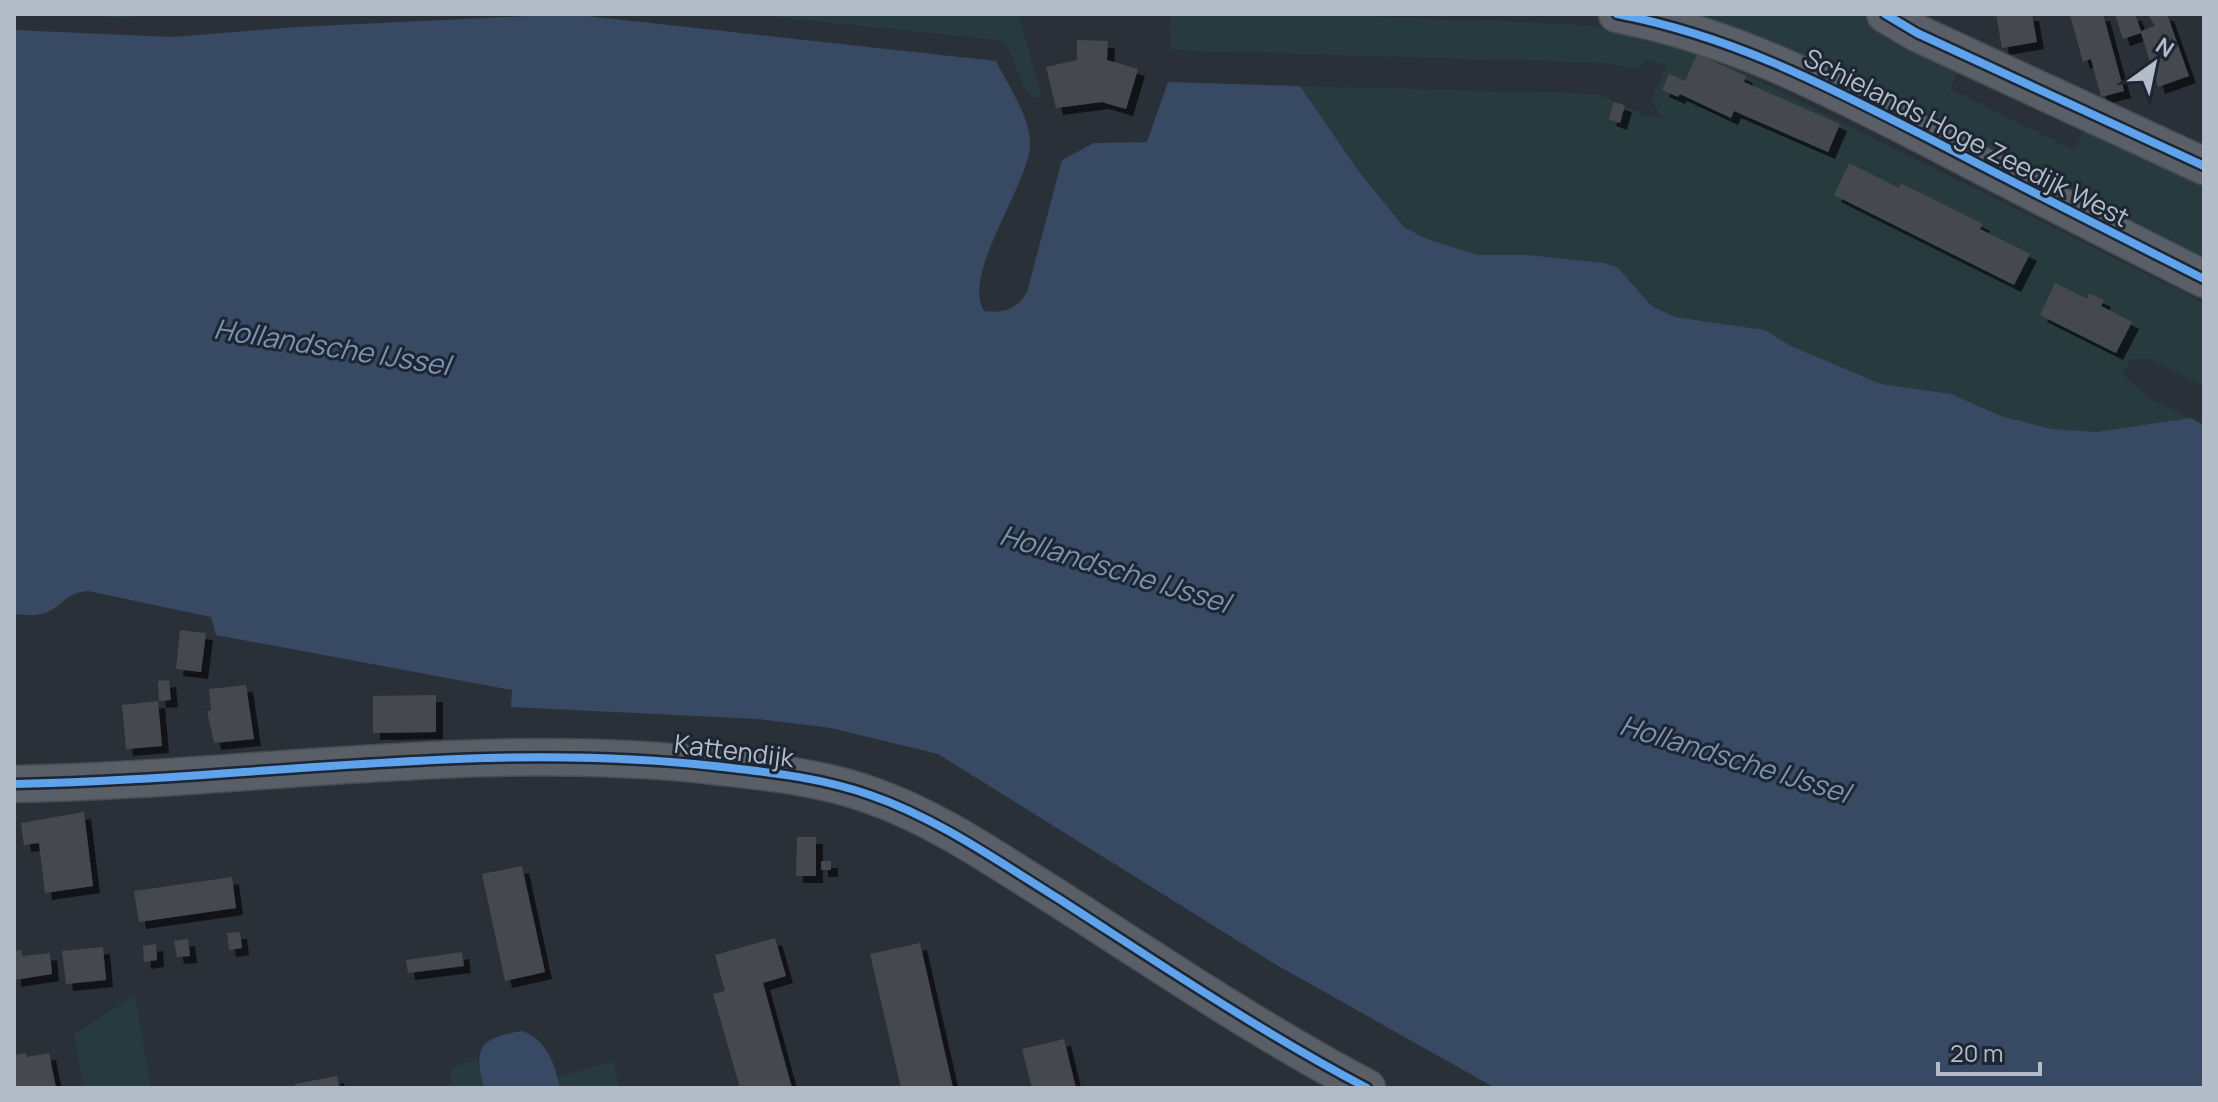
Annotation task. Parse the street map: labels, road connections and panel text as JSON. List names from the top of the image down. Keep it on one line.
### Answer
{"streets":{"street":["Schielands Hoge Zeedijk West","Kattendijk"]},"water":["Hollandsche IJssel"],"scale_bar":"20 m","north":"top right"}
